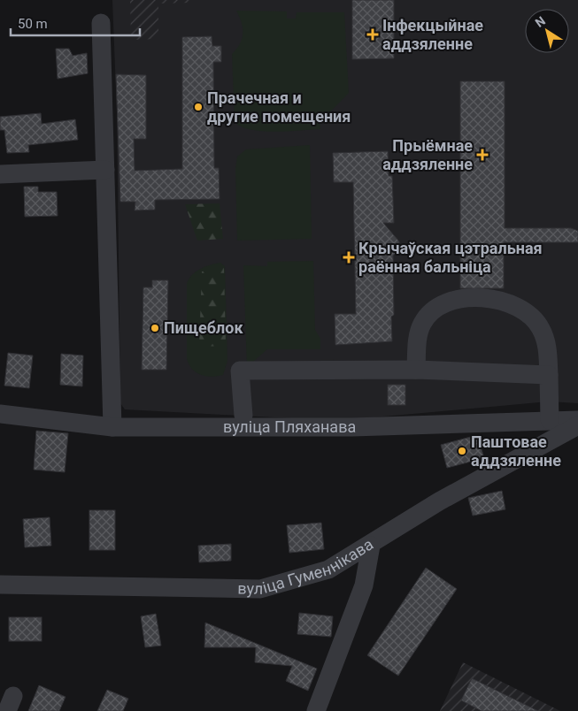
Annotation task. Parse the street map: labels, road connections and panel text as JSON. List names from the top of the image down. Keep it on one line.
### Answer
{"streets":{"street":["вуліца Пляханава","вуліца Гуменнікава"]},"places":{"health":["Інфекцыйнае аддзяленне","Прыёмнае аддзяленне","Крычаўская цэтральная раённая бальніца"],"other":["Прачечная и другие помещения","Пищеблок","Паштовае аддзяленне"]},"scale_bar":"50 m","north":"top left"}
